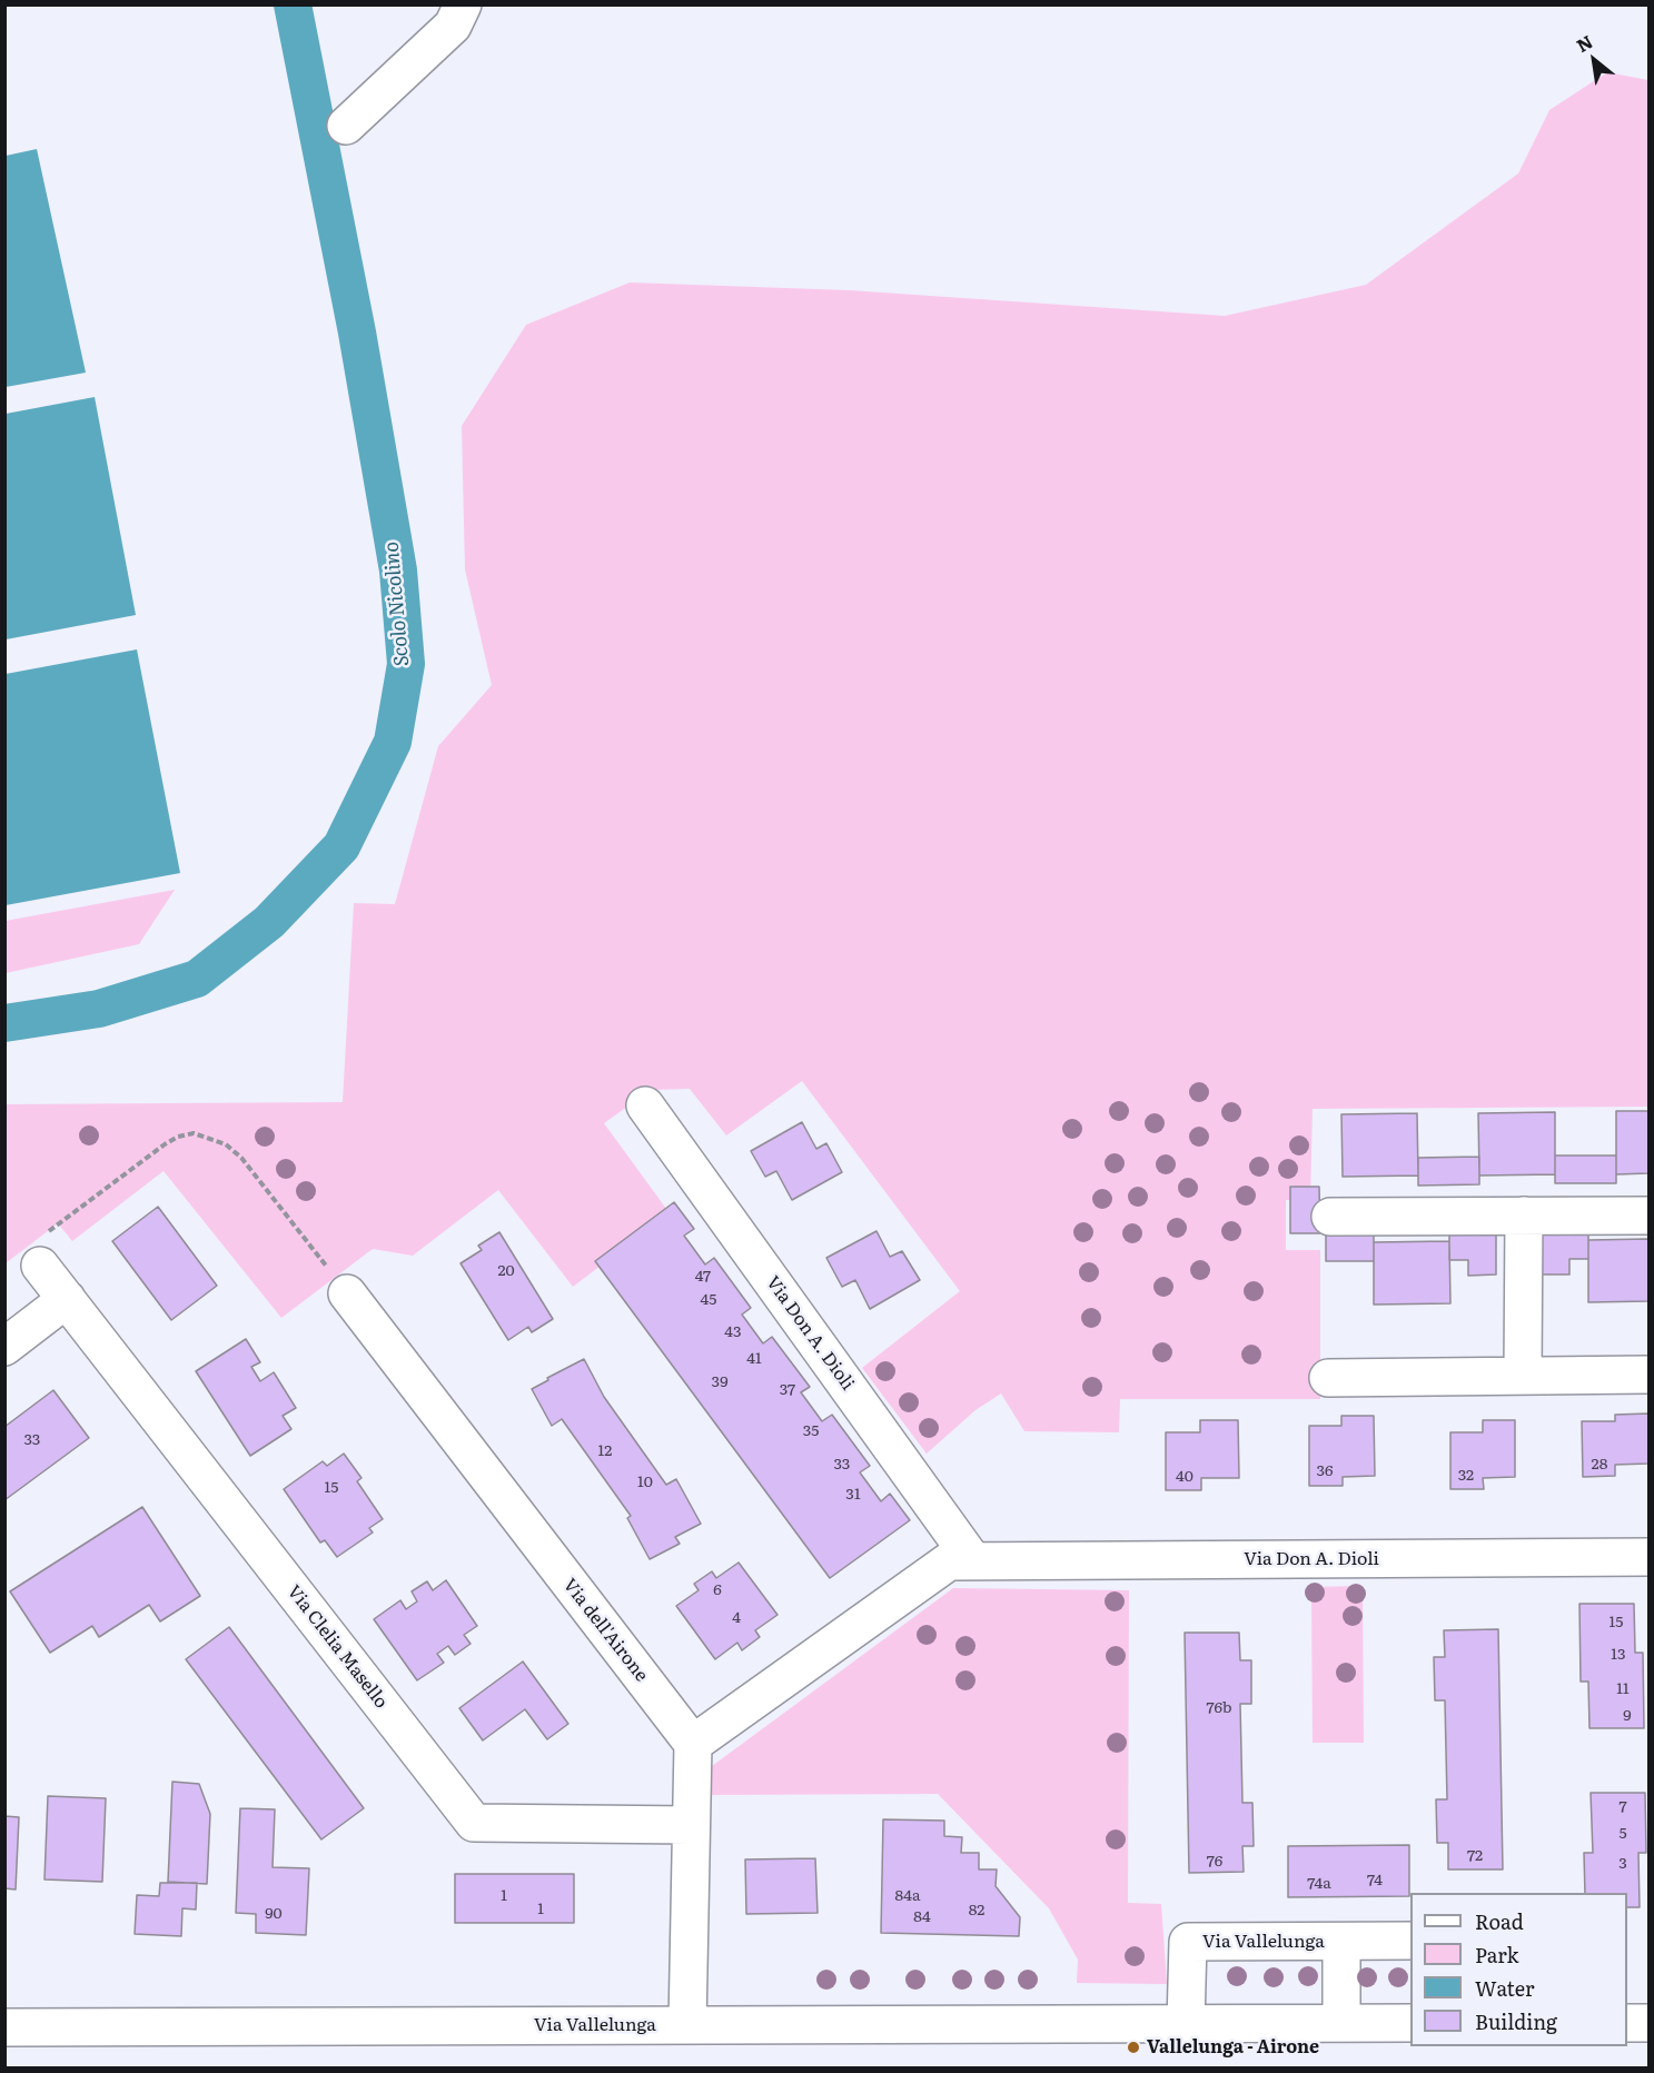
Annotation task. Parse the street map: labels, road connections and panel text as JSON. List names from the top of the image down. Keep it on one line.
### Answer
{"streets":{"street":["Via Don A. Dioli","Via dell'Airone","Via Clelia Masello","Via Vallelunga"]},"crossings":[["Via Don A. Dioli","Via dell'Airone"]],"water":["Scolo Nicolino"],"places":["Vallelunga - Airone"],"house_numbers":["20","47","45","43","41","39","37","35","33","12","33","28","36","32","40","10","15","31","6","4","15","13","11","76b","9","7","5","72","76","3","74","74a","1","84a","1","82","90","84"],"legend":["Road","Park","Water","Building"],"north":"top left"}
